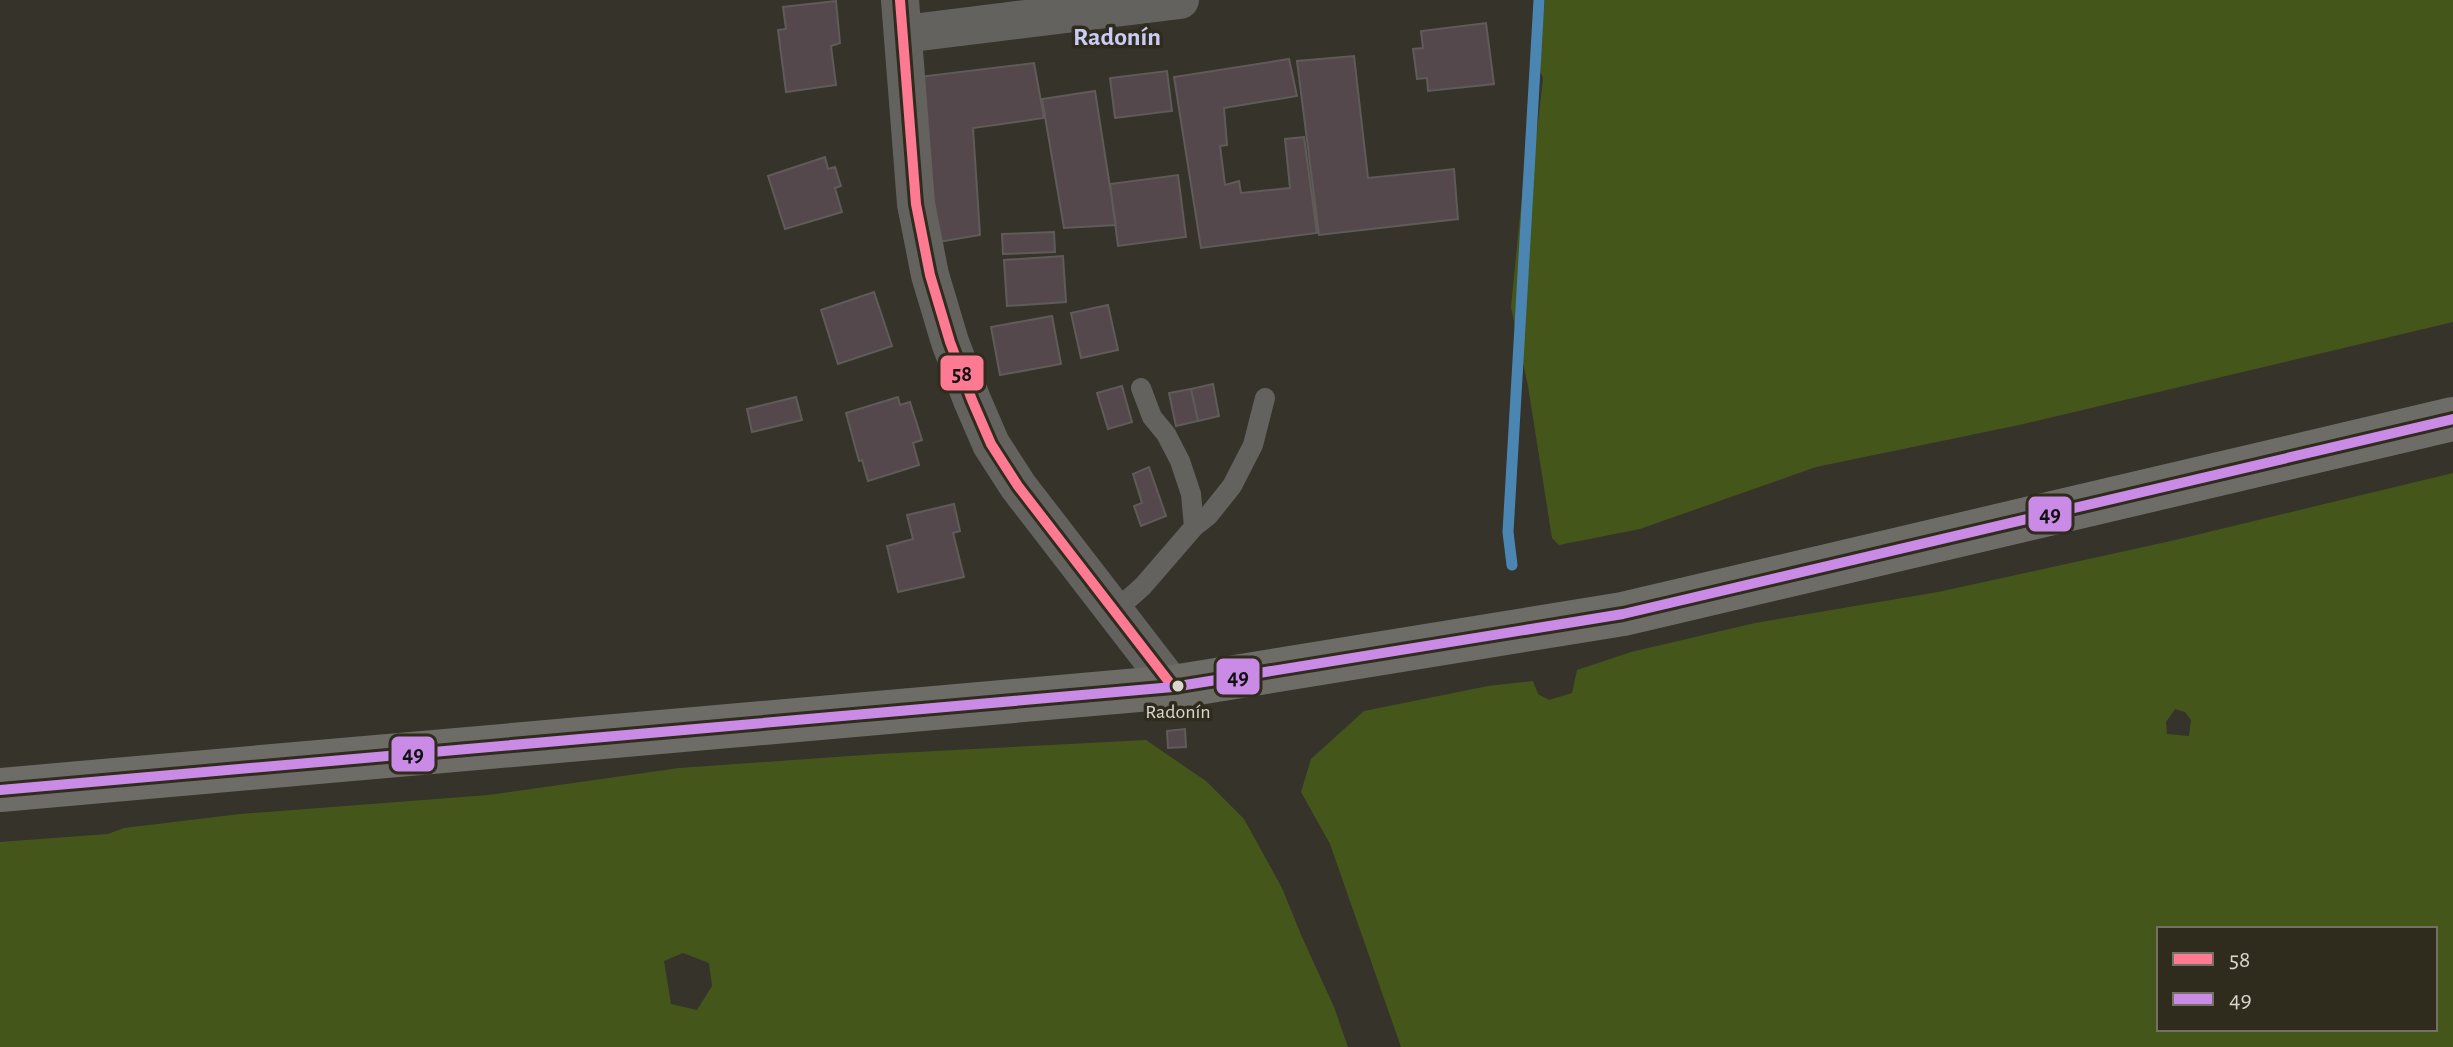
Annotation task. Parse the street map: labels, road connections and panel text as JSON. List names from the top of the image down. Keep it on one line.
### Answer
{"districts":["Radonín"],"places":["Radonín"],"lines":["transit line 58","transit line 49"],"legend":["58","49"]}
